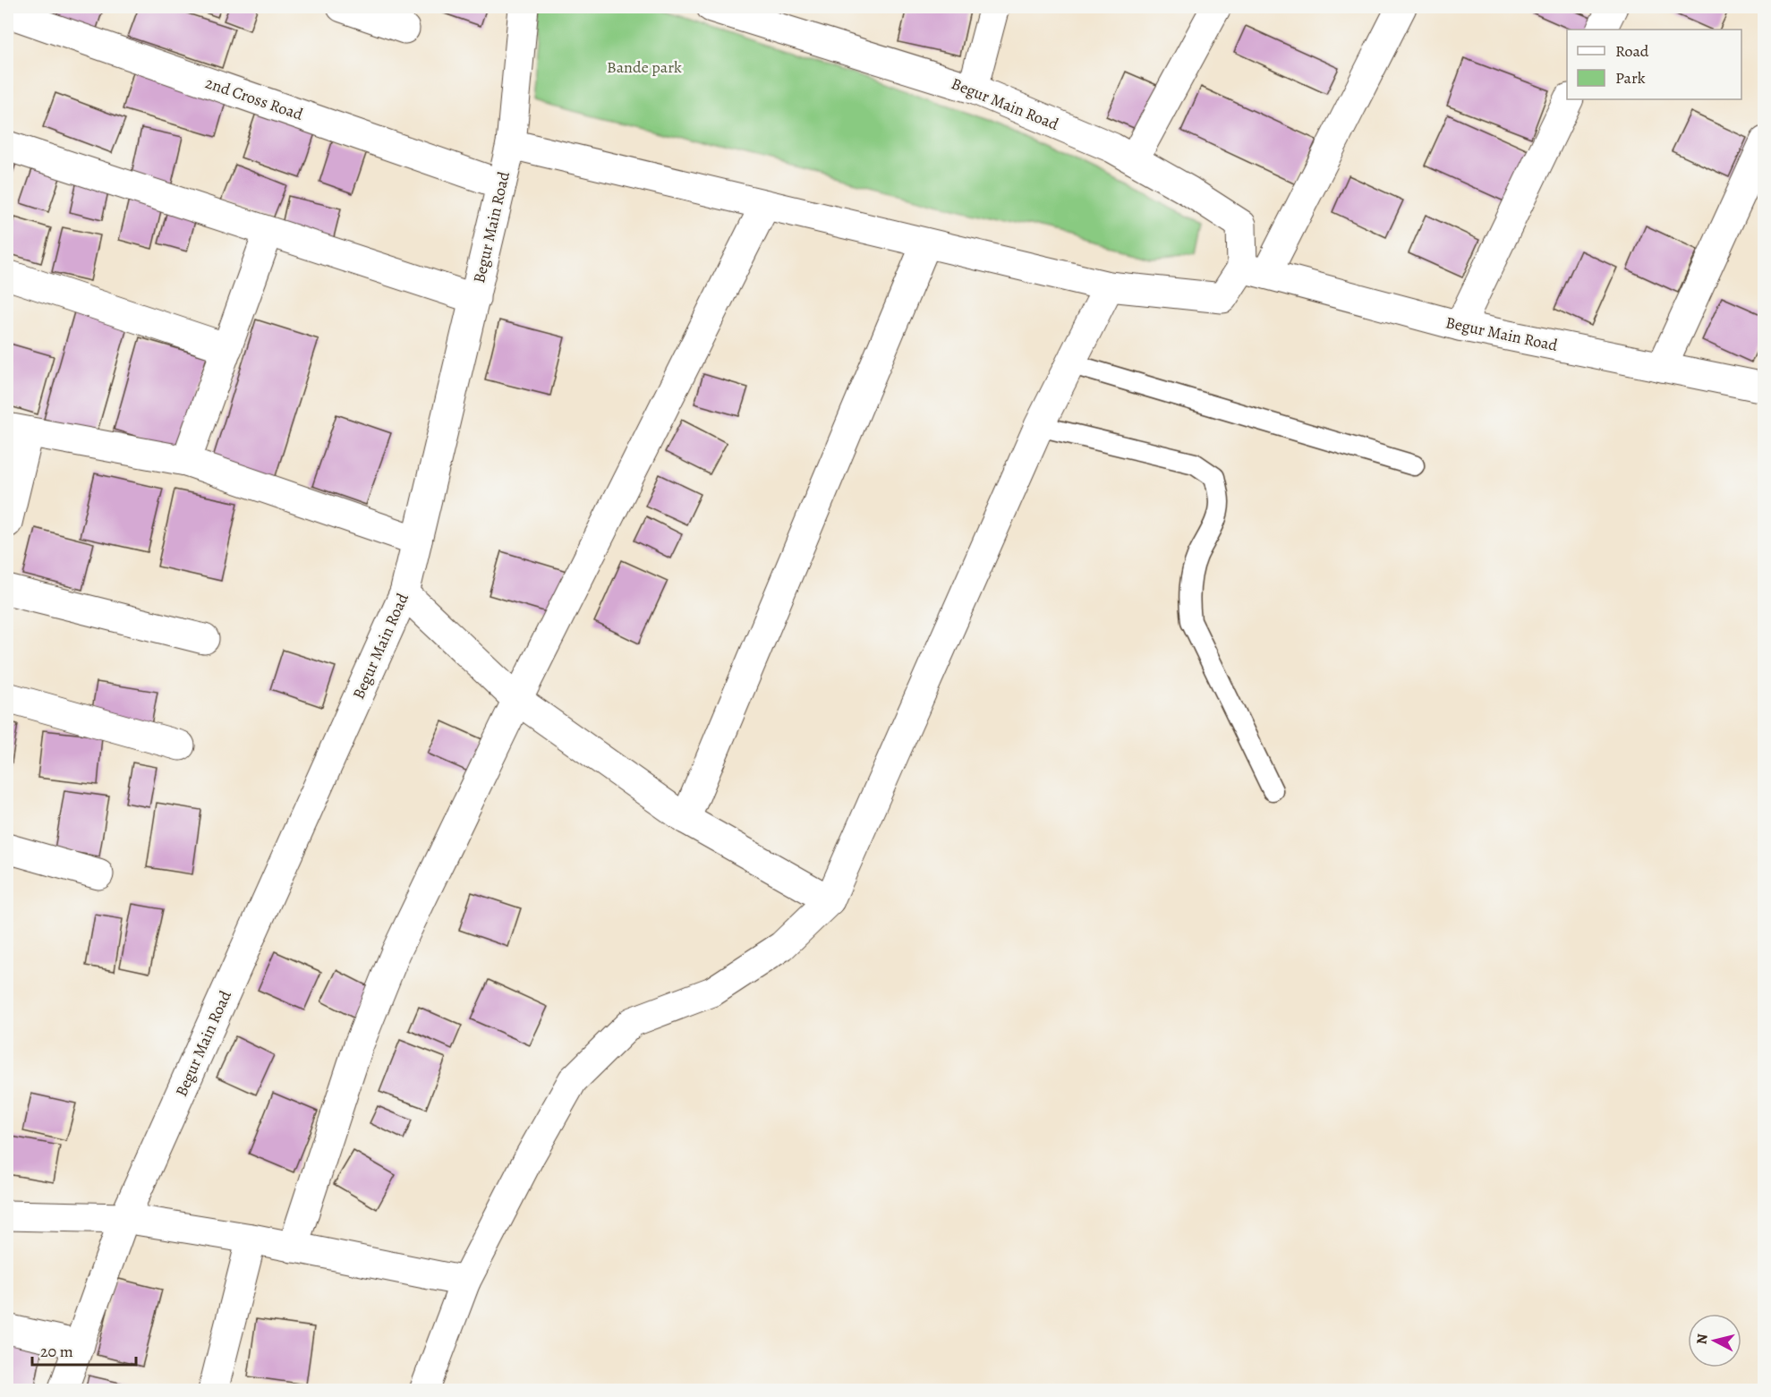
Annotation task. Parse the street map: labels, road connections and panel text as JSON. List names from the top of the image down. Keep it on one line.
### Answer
{"streets":{"street":["2nd Cross Road","Begur Main Road"]},"crossings":[["2nd Cross Road","Begur Main Road"]],"parks":["Bande park"],"legend":["Road","Park"],"scale_bar":"20 m","north":"left"}
